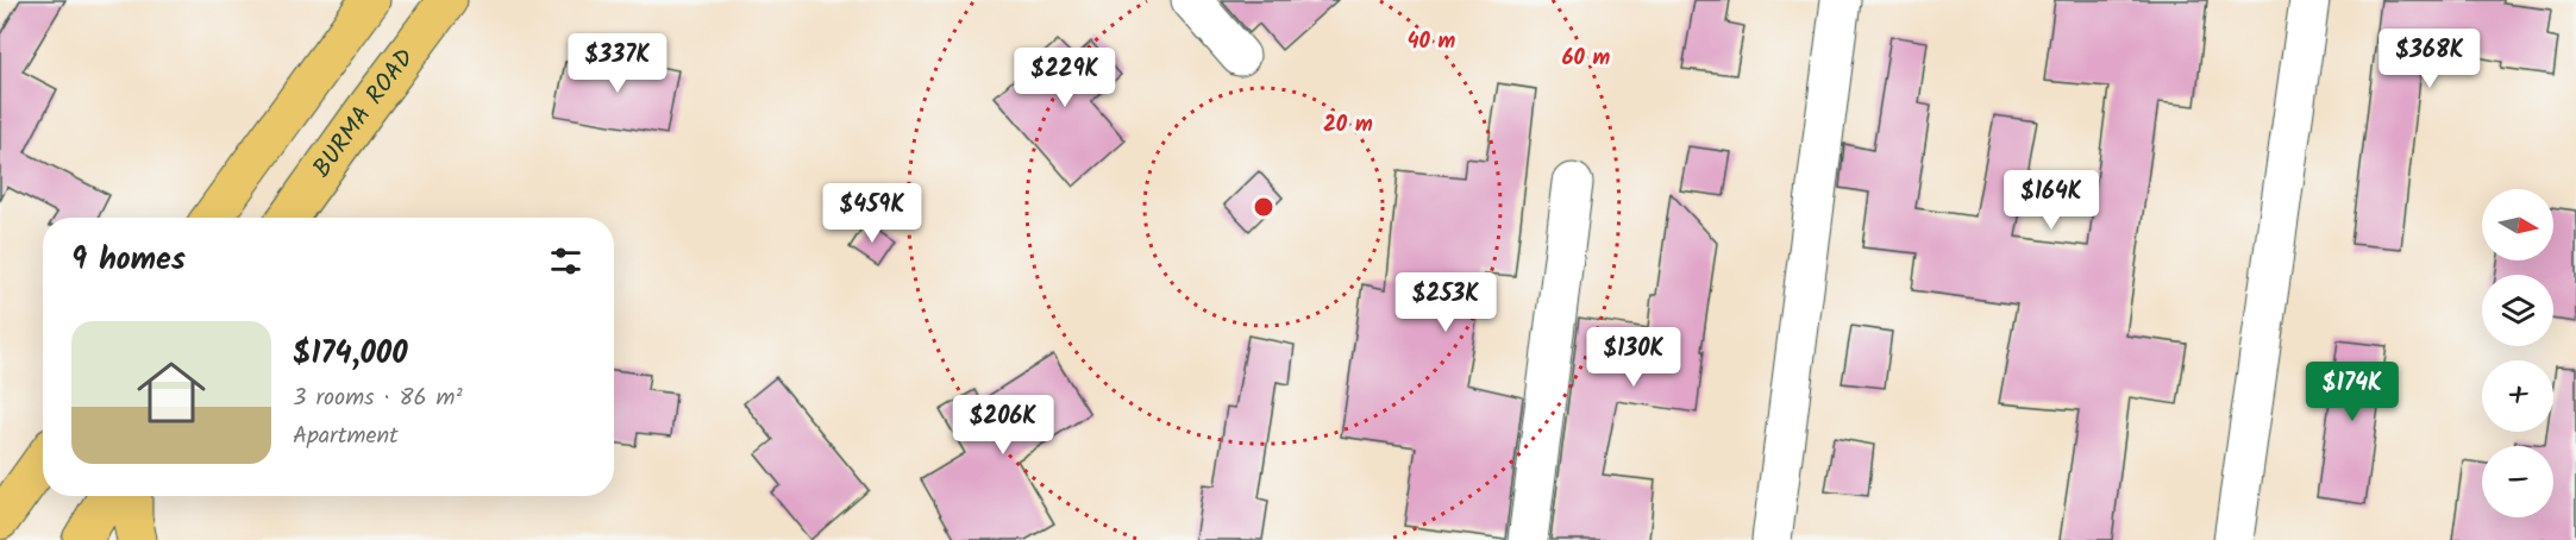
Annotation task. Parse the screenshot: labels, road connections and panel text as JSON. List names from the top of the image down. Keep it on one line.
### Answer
{"streets":{"main road":["BURMA ROAD"]},"north":"right","page":{"price":["$368K","$337K","$229K","$164K","$459K","$253K","$130K","$174K","$206K"],"map_buttons":["+","−"],"heading":"9 homes","list":[{"name":"$174,000","note":"3 rooms · 86 m² · Apartment"}]},"rings":["40 m","60 m","20 m"]}
